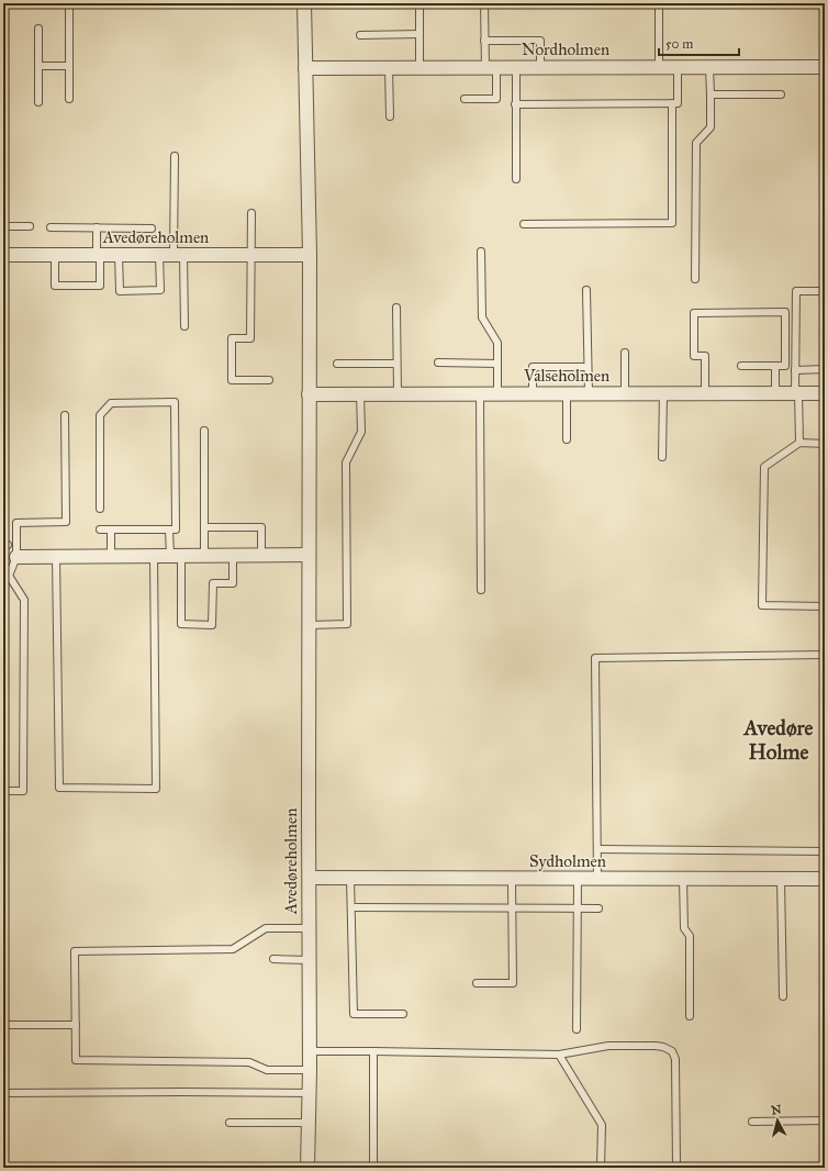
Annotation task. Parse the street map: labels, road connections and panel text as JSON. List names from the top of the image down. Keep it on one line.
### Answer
{"streets":{"street":["Nordholmen","Avedøreholmen","Valseholmen","Sydholmen"]},"crossings":[["Nordholmen","Avedøreholmen"],["Avedøreholmen","Valseholmen"],["Avedøreholmen","Sydholmen"]],"districts":["Avedøre Holme"],"scale_bar":"50 m","north":"top"}
